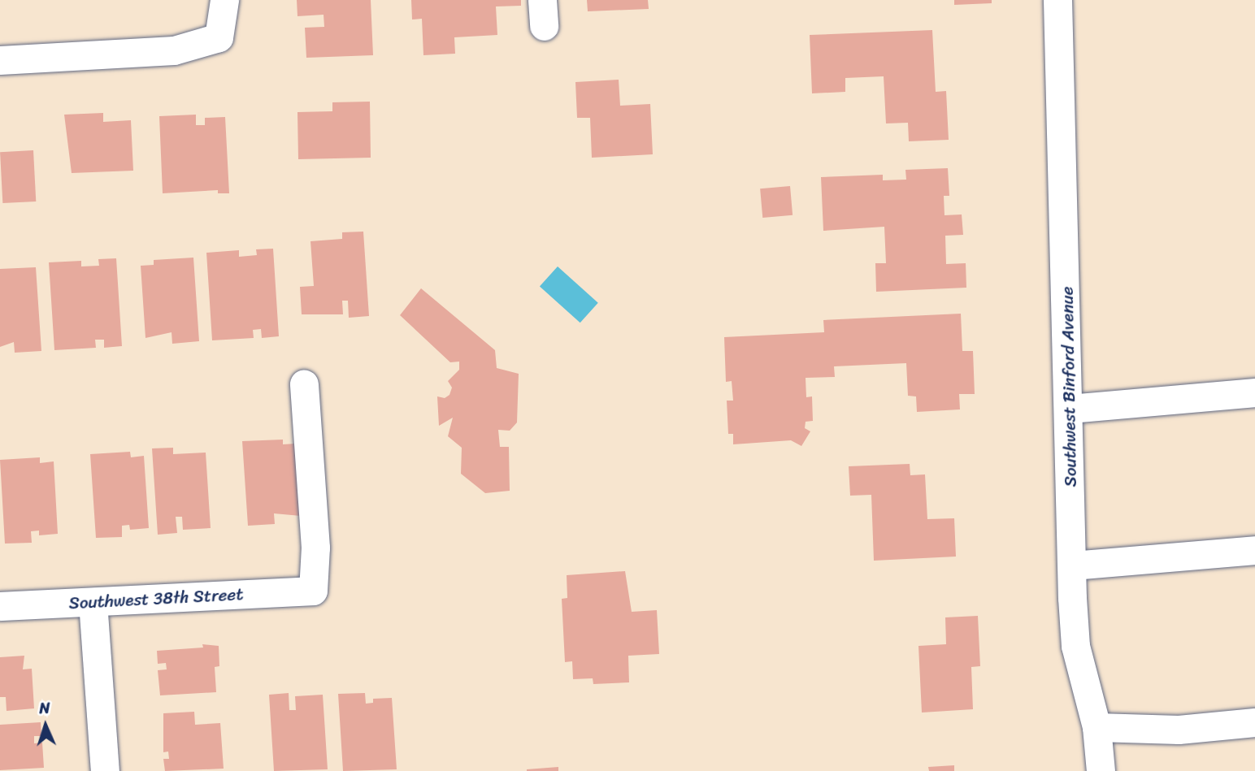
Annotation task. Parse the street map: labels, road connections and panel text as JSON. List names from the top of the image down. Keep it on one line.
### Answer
{"streets":{"street":["Southwest Binford Avenue","Southwest 38th Street"]},"north":"top"}
